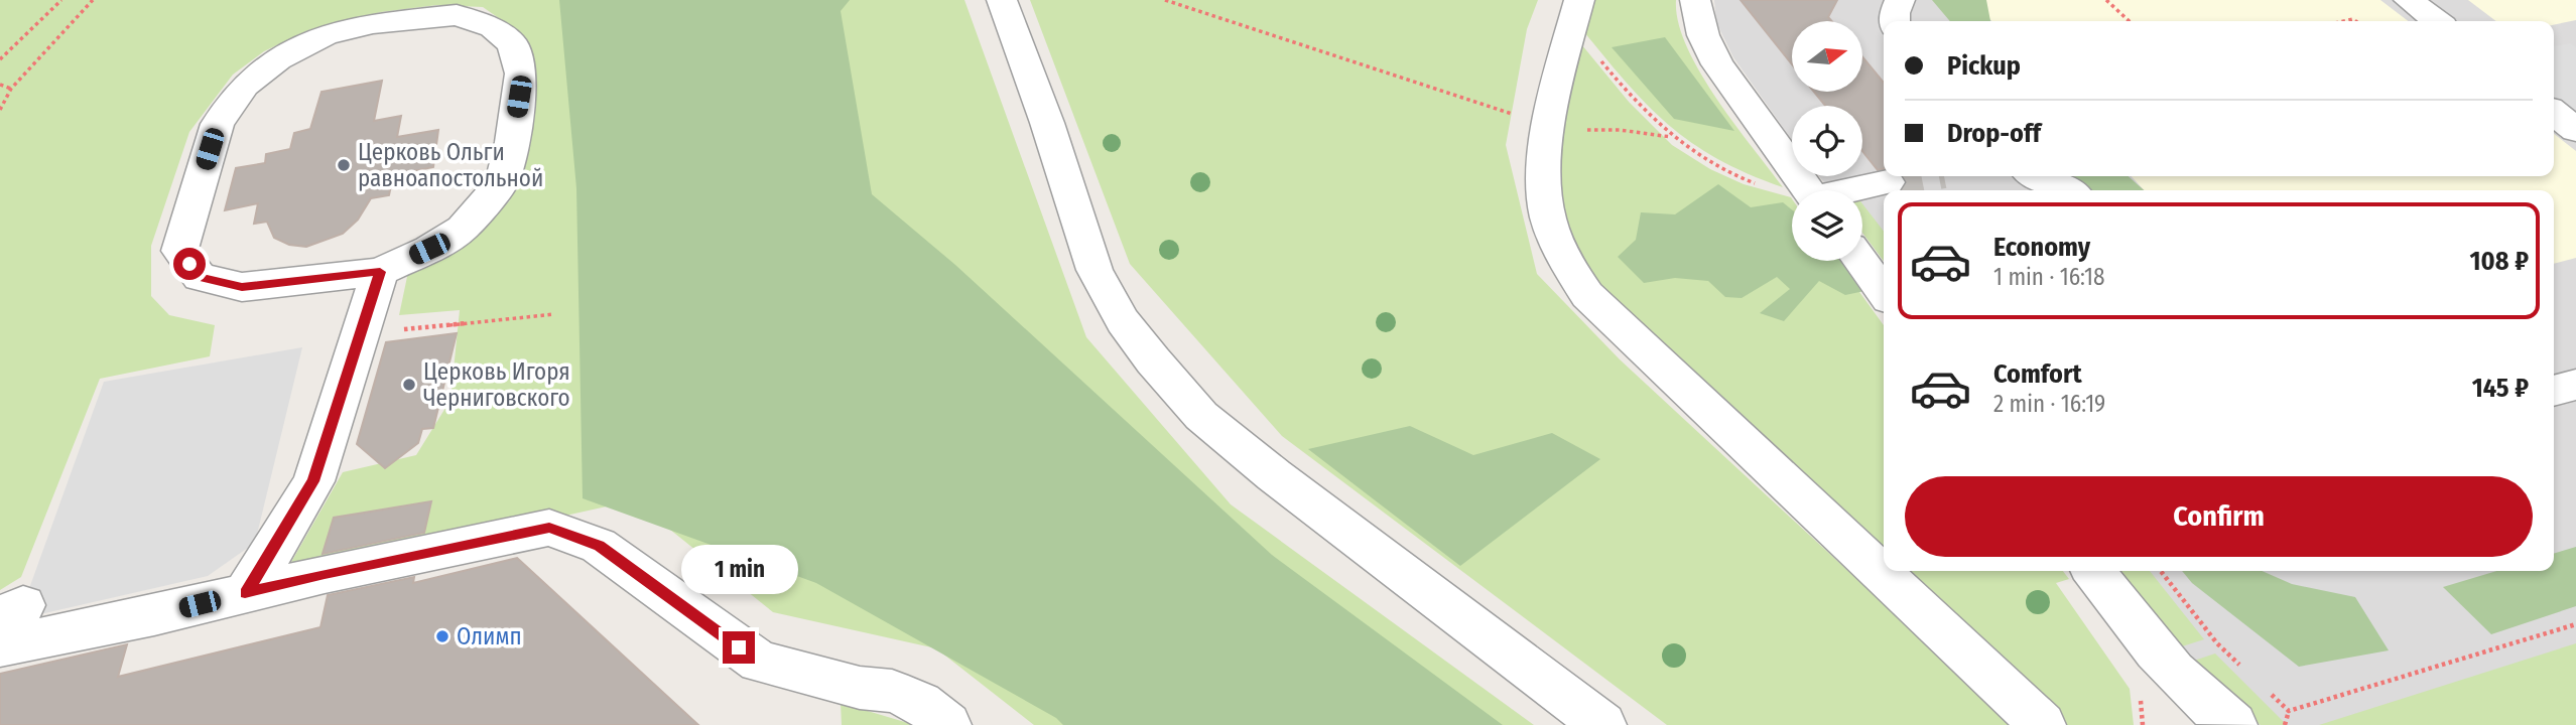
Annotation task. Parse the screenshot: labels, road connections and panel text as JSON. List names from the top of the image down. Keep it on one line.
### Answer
{"places":["Церковь Ольги равноапостольной","Церковь Игоря Черниговского","Олимп"],"north":"right","page":{"banner":["Pickup","Drop-off"],"list":[{"name":"Economy","note":"1 min · 16:18","value":"108 ₽"},{"name":"Comfort","note":"2 min · 16:19","value":"145 ₽"}],"buttons":"Confirm","bubble":"1 min"}}
